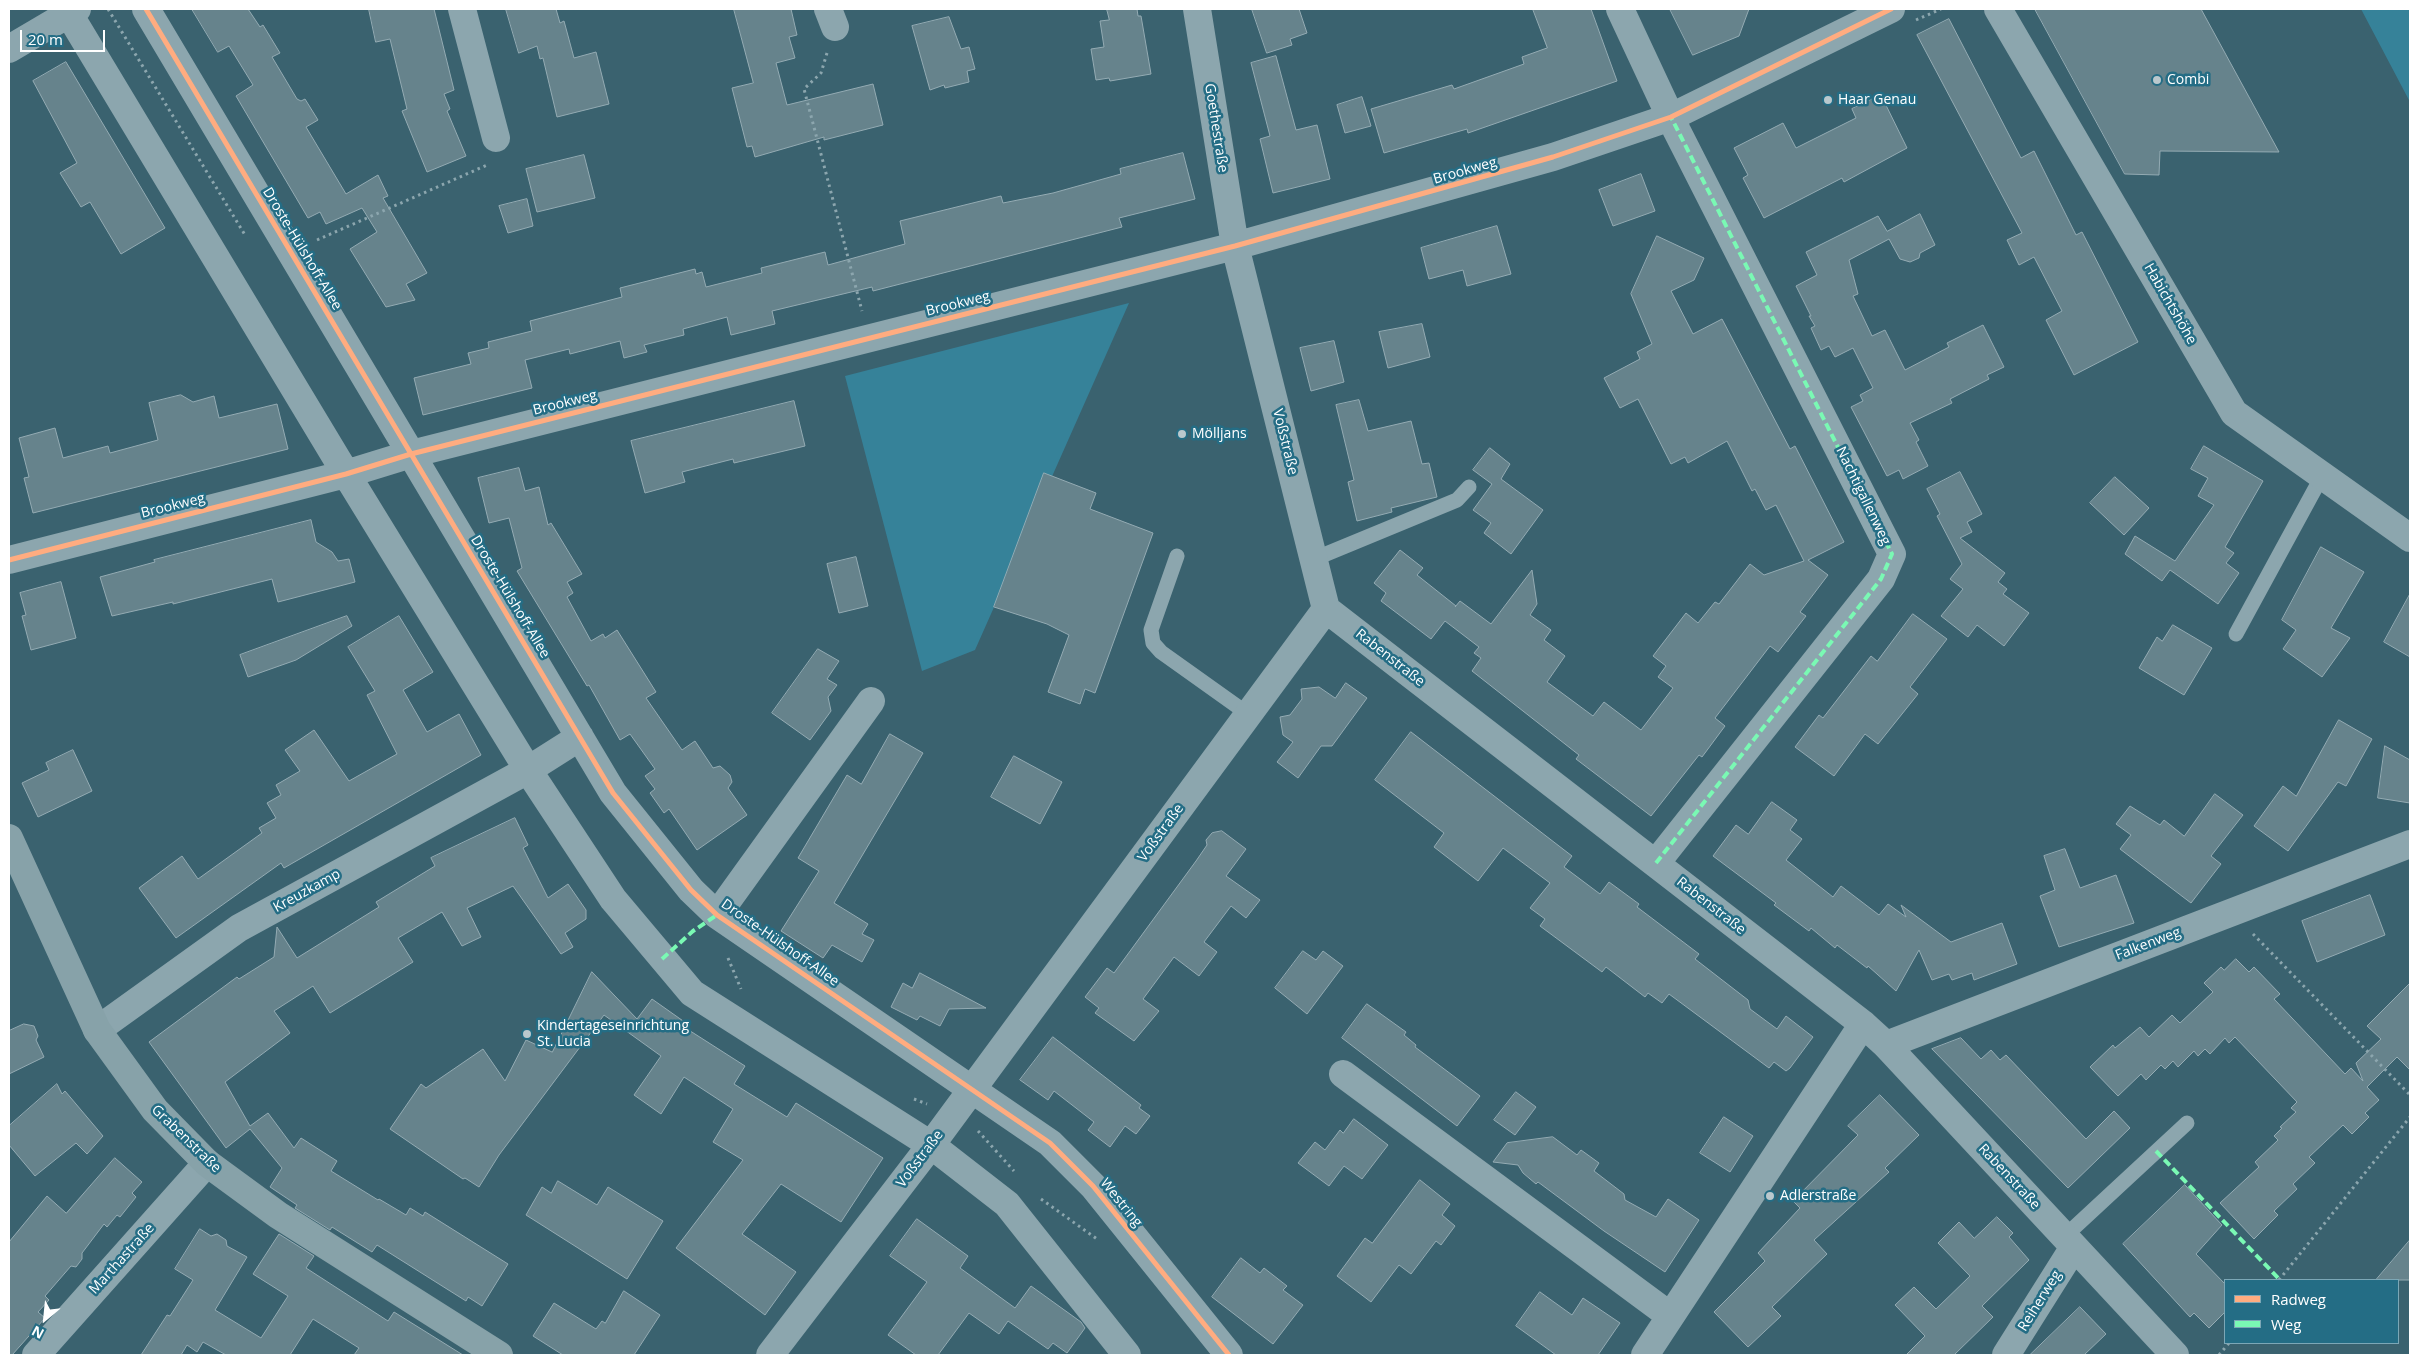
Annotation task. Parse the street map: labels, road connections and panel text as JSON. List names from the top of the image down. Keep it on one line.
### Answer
{"streets":{"street":["Goethestraße","Brookweg","Droste-Hülshoff-Allee","Habichtshöhe","Voßstraße","Nachtigallenweg","Rabenstraße","Kreuzkamp","Falkenweg","Grabenstraße","Westring","Marthastraße","Reiherweg"]},"crossings":[["Goethestraße","Brookweg"],["Goethestraße","Voßstraße"],["Brookweg","Droste-Hülshoff-Allee"],["Brookweg","Voßstraße"],["Brookweg","Nachtigallenweg"],["Droste-Hülshoff-Allee","Voßstraße"],["Droste-Hülshoff-Allee","Westring"],["Voßstraße","Rabenstraße"],["Voßstraße","Westring"],["Nachtigallenweg","Rabenstraße"],["Rabenstraße","Falkenweg"],["Rabenstraße","Reiherweg"],["Kreuzkamp","Grabenstraße"],["Grabenstraße","Marthastraße"]],"places":["Combi","Haar Genau","Mölljans","Kindertageseinrichtung St. Lucia","Adlerstraße"],"legend":["Radweg","Weg"],"scale_bar":"20 m","north":"bottom left"}
